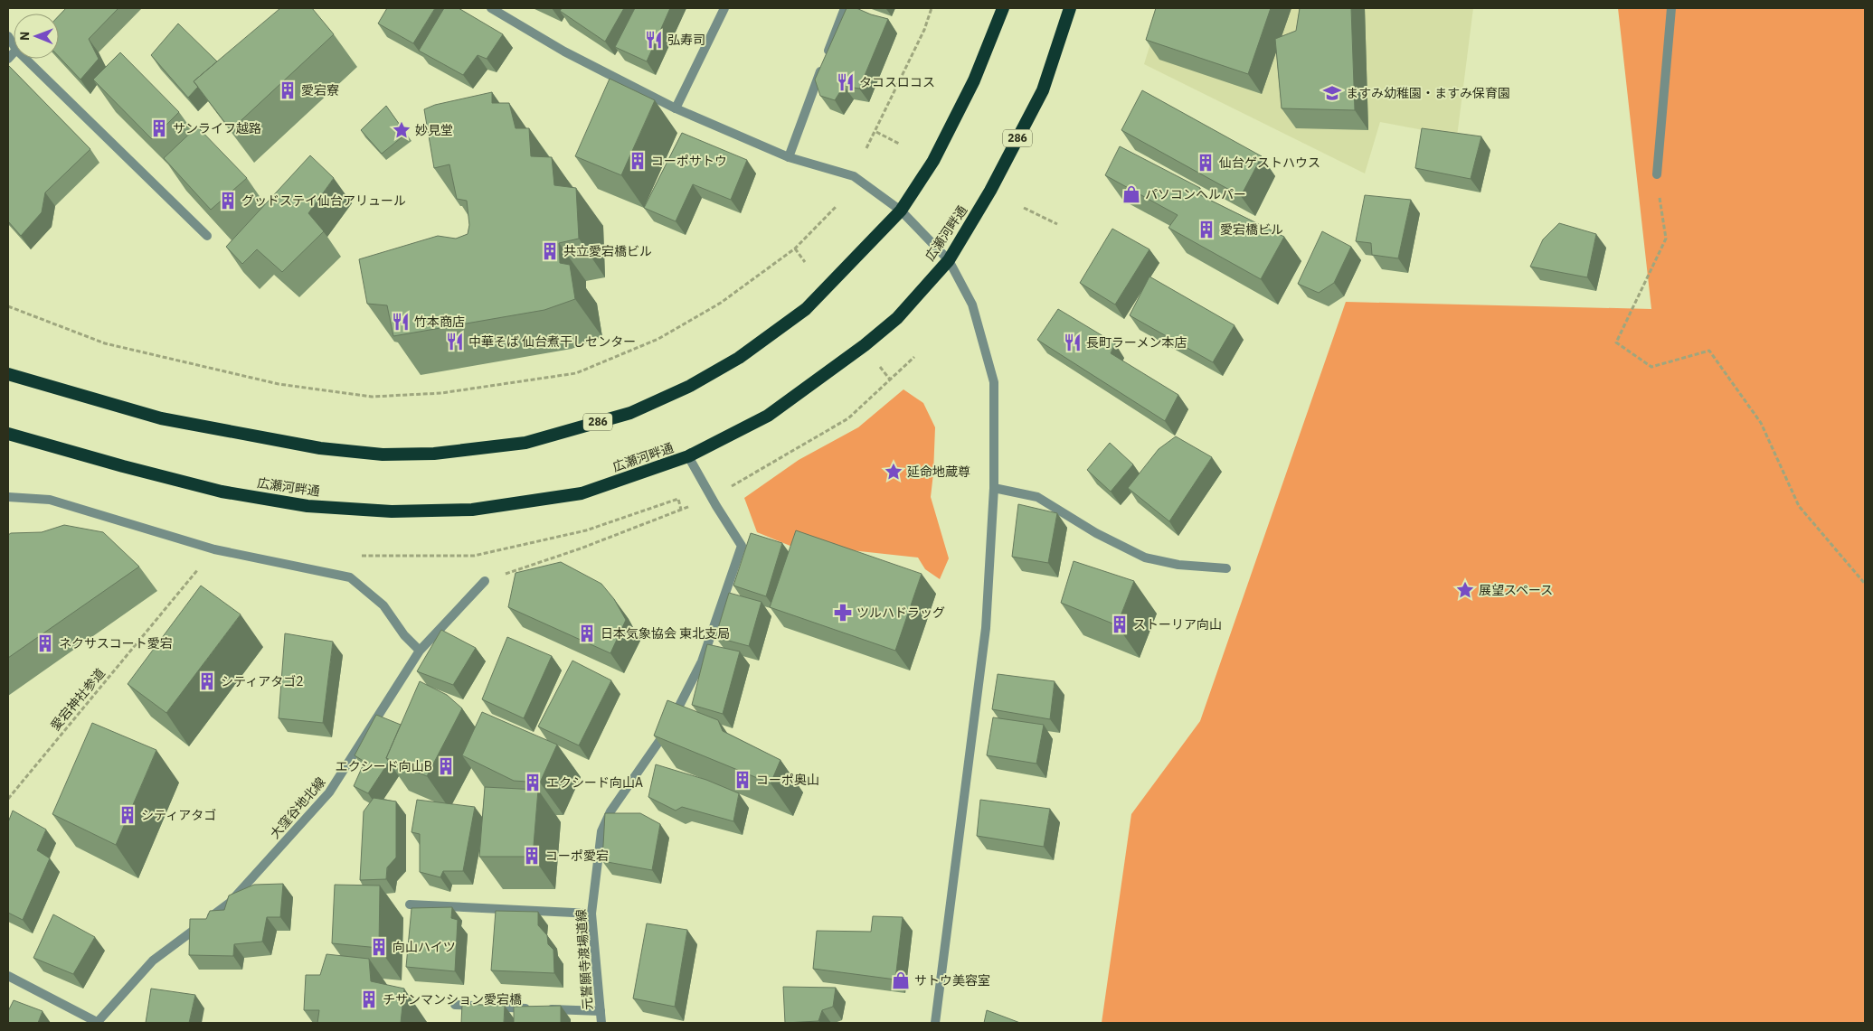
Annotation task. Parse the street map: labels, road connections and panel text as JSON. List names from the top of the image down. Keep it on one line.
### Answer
{"streets":{"highway":["286","広瀬河畔通"],"street":["大窪谷地北線","元誓願寺渡場道線"],"path":["愛宕神社参道"]},"crossings":[["広瀬河畔通","元誓願寺渡場道線"]],"places":{"restaurant":["弘寿司","タコスロコス","竹本商店","中華そば 仙台煮干しセンター","長町ラーメン本店"],"building":["愛宕寮","サンライフ越路","コーポサトウ","仙台ゲストハウス","グッドステイ仙台アリュール","愛宕橋ビル","共立愛宕橋ビル","ストーリア向山","日本気象協会 東北支局","ネクサスコート愛宕","シティアタゴ2","エクシード向山B","コーポ奥山","エクシード向山A","シティアタゴ","コーポ愛宕","向山ハイツ","チサンマンション愛宕橋"],"school or university":["ますみ幼稚園・ますみ保育園"],"place":["妙見堂","延命地蔵尊","展望スペース"],"shop":["パソコンヘルパー","サトウ美容室"],"pharmacy":["ツルハドラッグ"]},"north":"left"}
